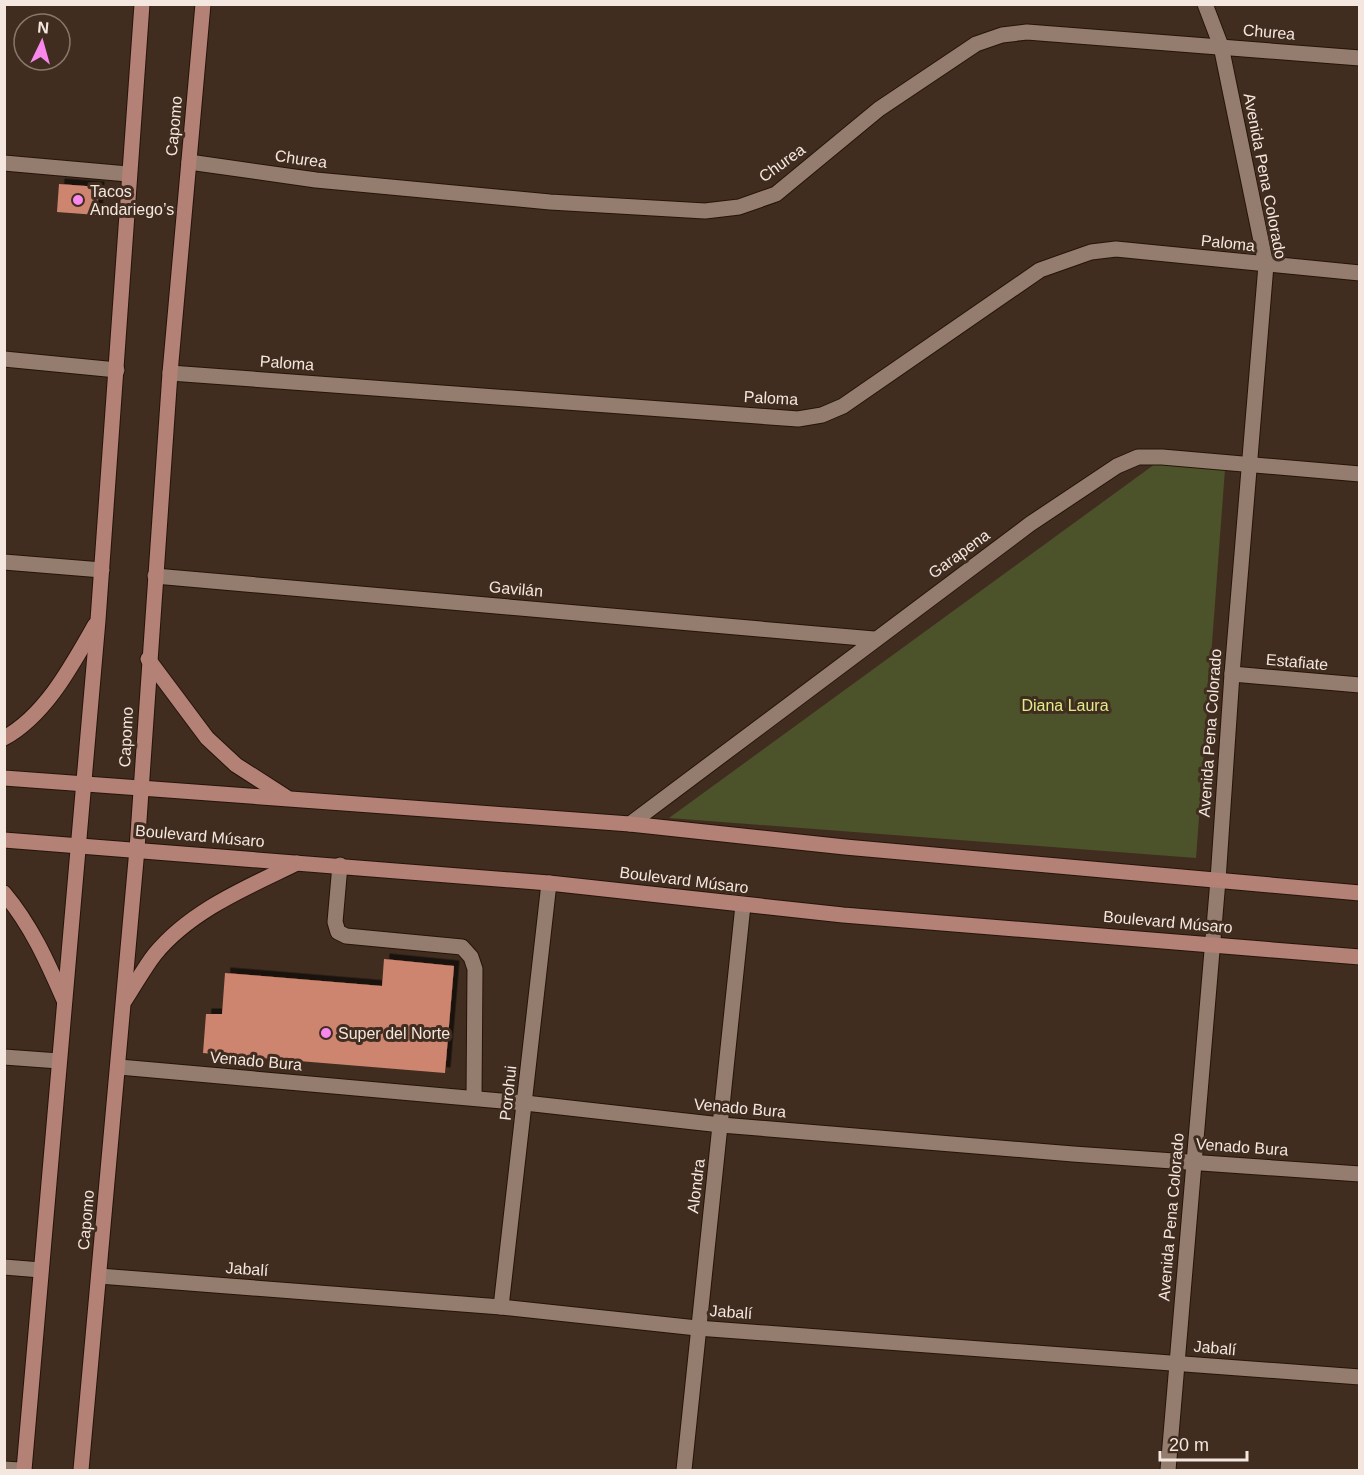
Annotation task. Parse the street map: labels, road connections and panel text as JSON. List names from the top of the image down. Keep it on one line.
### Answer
{"streets":{"street":["Churea","Capomo","Avenida Pena Colorado","Paloma","Garapena","Gavilán","Estafiate","Boulevard Músaro","Venado Bura","Porohui","Alondra","Jabalí"]},"crossings":[["Churea","Capomo"],["Churea","Avenida Pena Colorado"],["Capomo","Paloma"],["Capomo","Gavilán"],["Capomo","Boulevard Músaro"],["Capomo","Venado Bura"],["Capomo","Jabalí"],["Avenida Pena Colorado","Paloma"],["Avenida Pena Colorado","Garapena"],["Avenida Pena Colorado","Estafiate"],["Avenida Pena Colorado","Boulevard Músaro"],["Avenida Pena Colorado","Venado Bura"],["Avenida Pena Colorado","Jabalí"],["Garapena","Gavilán"],["Boulevard Músaro","Porohui"],["Boulevard Músaro","Alondra"],["Venado Bura","Porohui"],["Venado Bura","Alondra"],["Porohui","Jabalí"],["Alondra","Jabalí"]],"parks":["Diana Laura"],"places":["Tacos Andariego’s","Super del Norte"],"scale_bar":"20 m","north":"top"}
